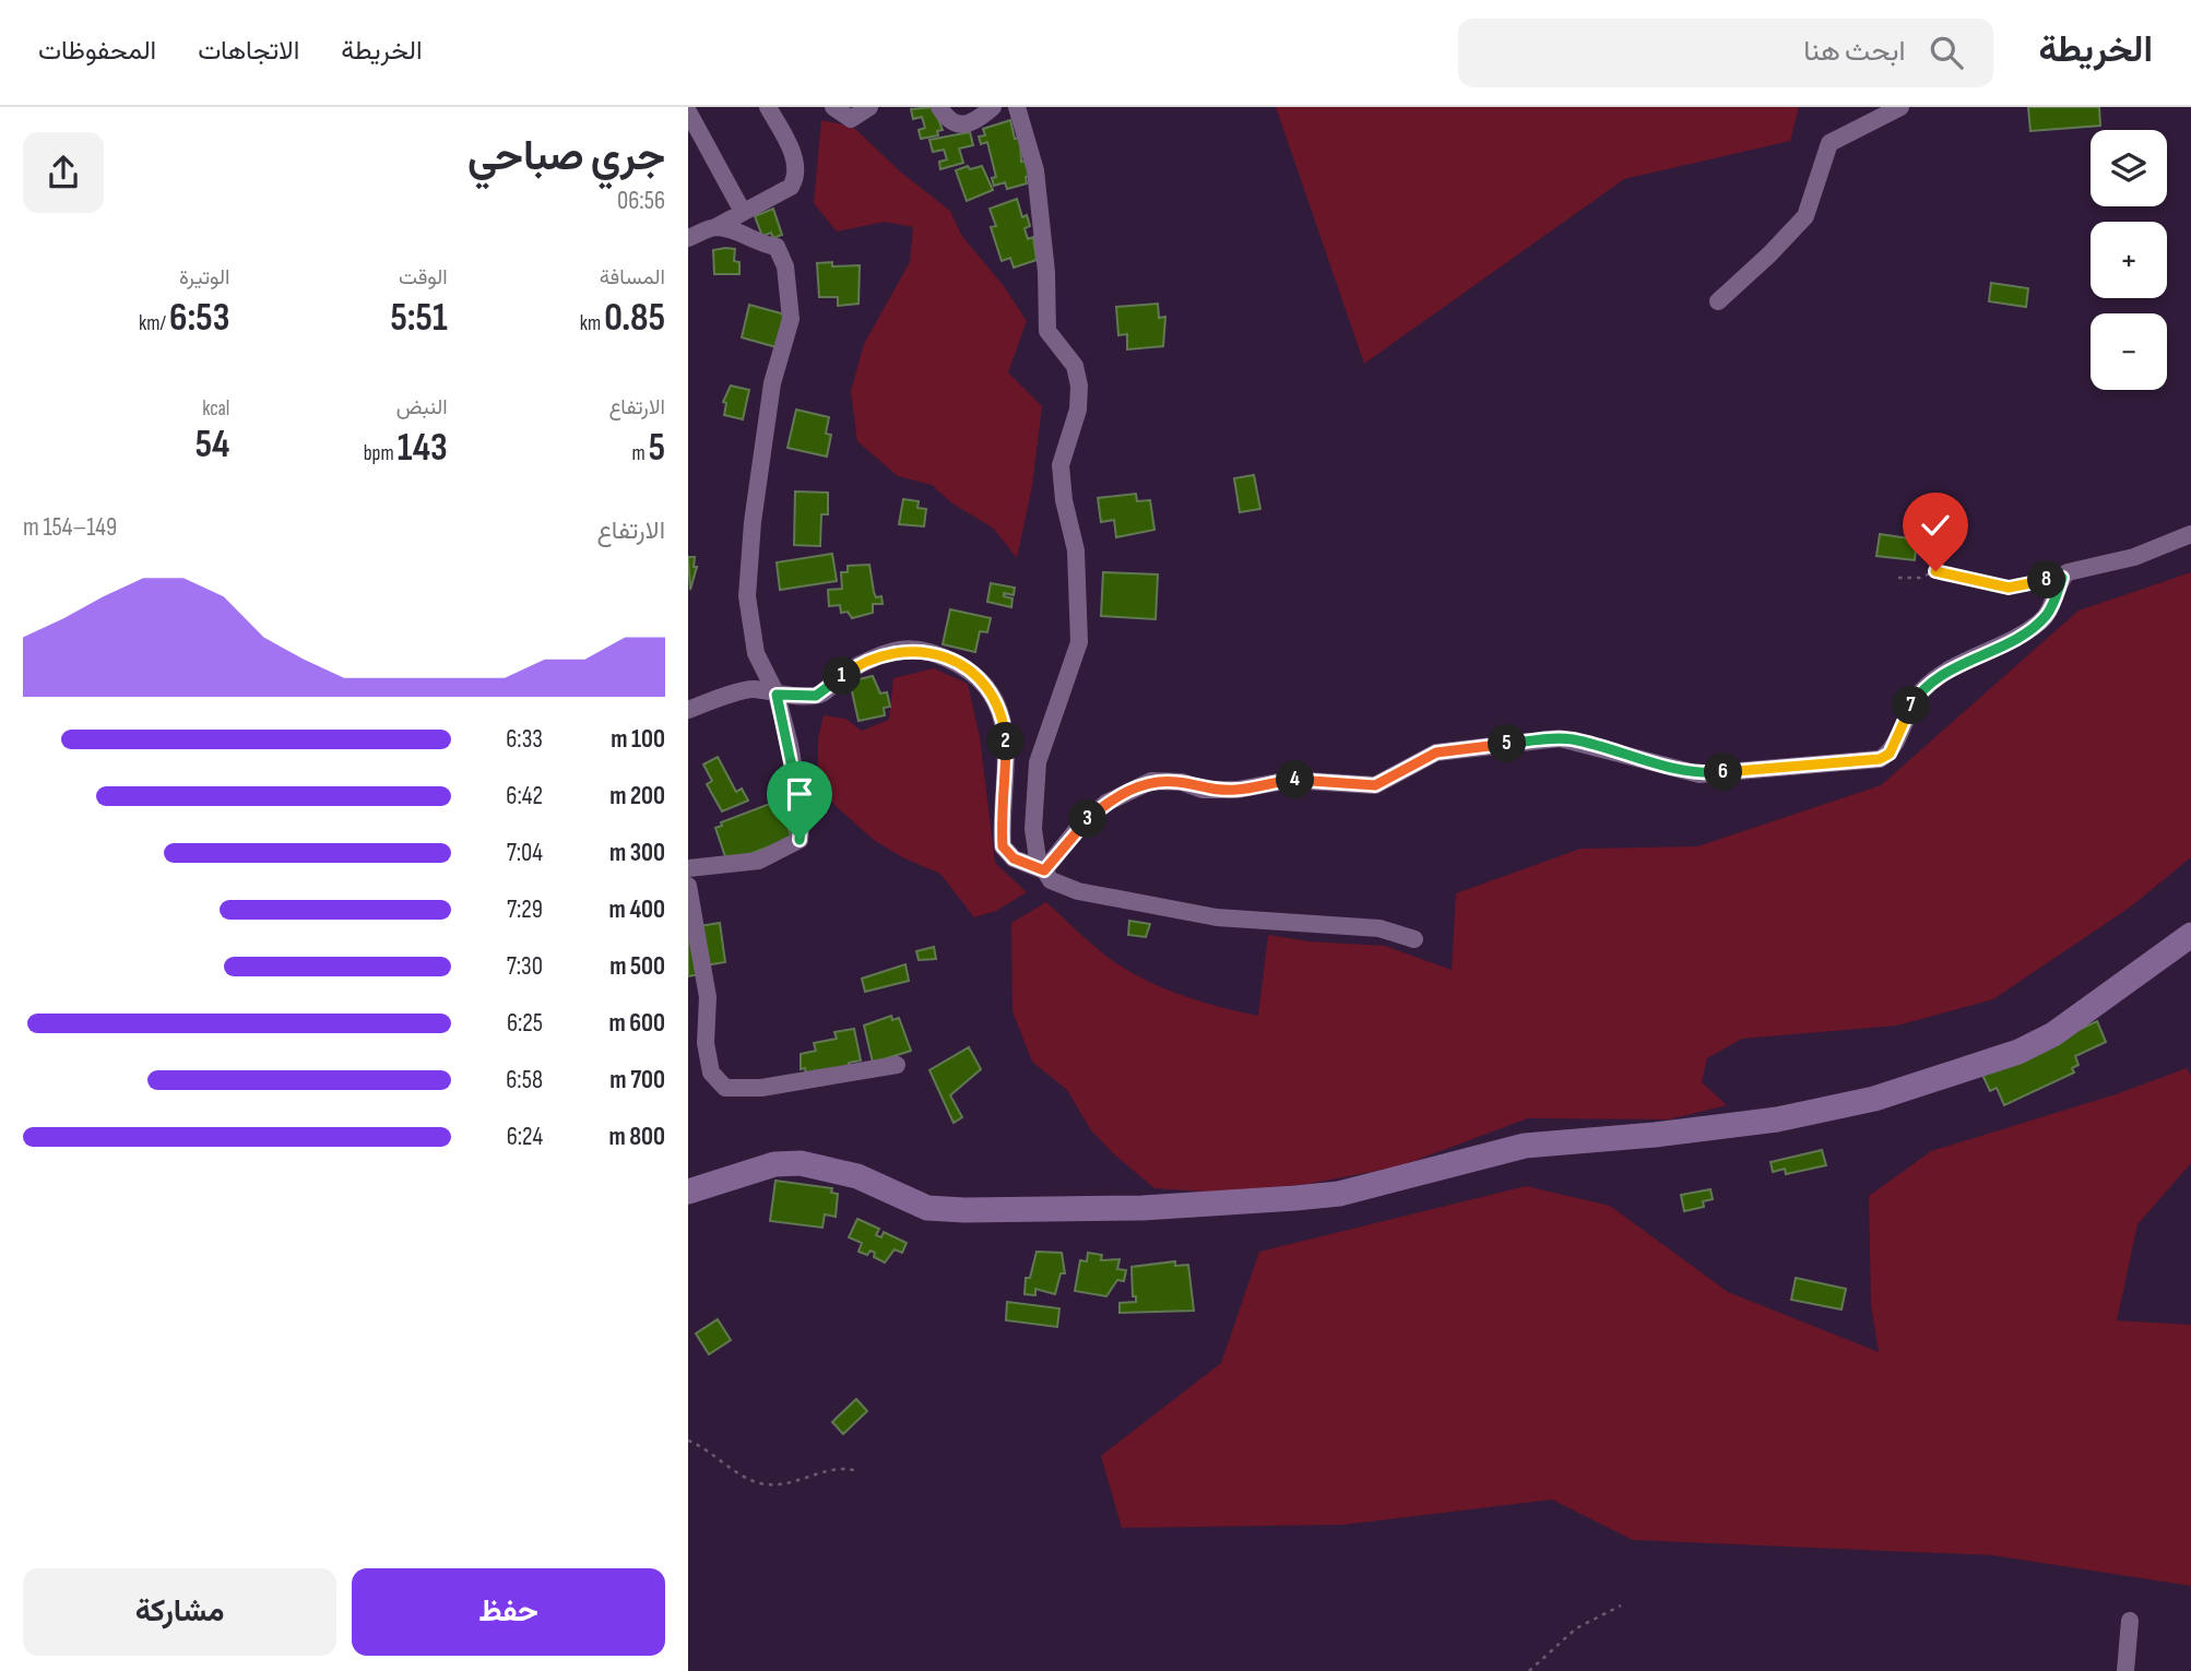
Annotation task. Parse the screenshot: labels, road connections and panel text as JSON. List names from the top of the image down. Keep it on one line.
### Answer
{"page":{"header":"الخريطة","search":"ابحث هنا","nav":["الخريطة","الاتجاهات","المحفوظات"],"heading":["جري صباحي","06:56"],"map_buttons":["+","−"],"stats":[["المسافة","0.85 km"],["الوقت","5:51"],["الوتيرة","6:53 /km"],["الارتفاع","5 m"],["النبض","143 bpm"],["kcal","54"]],"chart":["الارتفاع","149–154 m"],"pins":["8","1","7","2","5","6","4","3"],"list":[{"name":"100 m","note":"6:33"},{"name":"200 m","note":"6:42"},{"name":"300 m","note":"7:04"},{"name":"400 m","note":"7:29"},{"name":"500 m","note":"7:30"},{"name":"600 m","note":"6:25"},{"name":"700 m","note":"6:58"},{"name":"800 m","note":"6:24"}],"buttons":["حفظ","مشاركة"]}}
